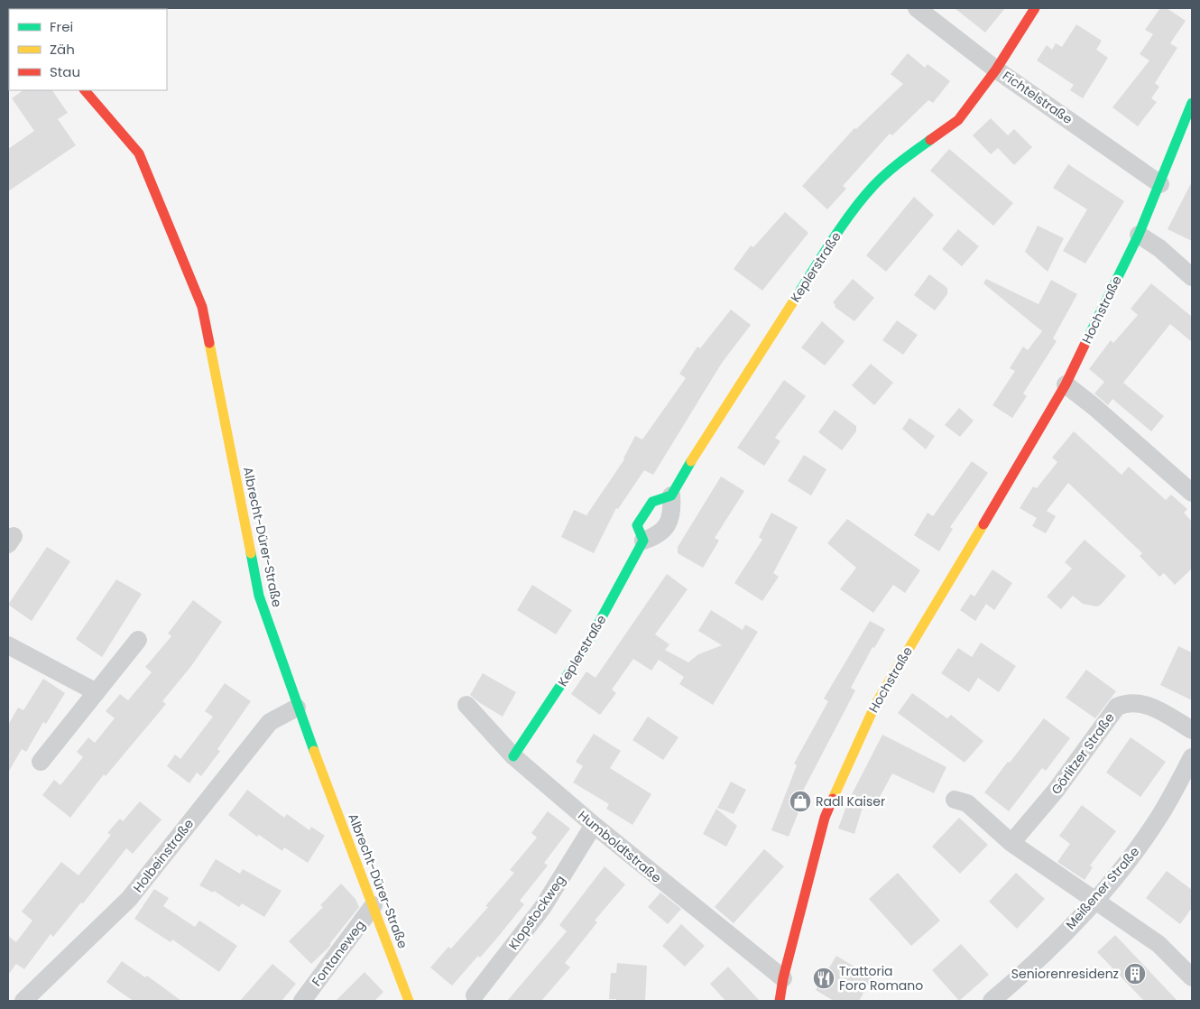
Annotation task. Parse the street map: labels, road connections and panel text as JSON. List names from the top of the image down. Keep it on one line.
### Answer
{"streets":{"street":["Fichtelstraße","Keplerstraße","Hochstraße","Albrecht-Dürer-Straße","Görlitzer Straße","Humboldtstraße","Holbeinstraße","Meißener Straße","Klopstockweg","Fontaneweg"]},"crossings":[["Fichtelstraße","Keplerstraße"],["Fichtelstraße","Hochstraße"],["Keplerstraße","Humboldtstraße"],["Hochstraße","Humboldtstraße"],["Albrecht-Dürer-Straße","Holbeinstraße"],["Albrecht-Dürer-Straße","Fontaneweg"],["Humboldtstraße","Klopstockweg"]],"places":{"shop":["Radl Kaiser"],"building":["Seniorenresidenz"],"restaurant":["Trattoria Foro Romano"]},"legend":["Frei","Zäh","Stau"]}
